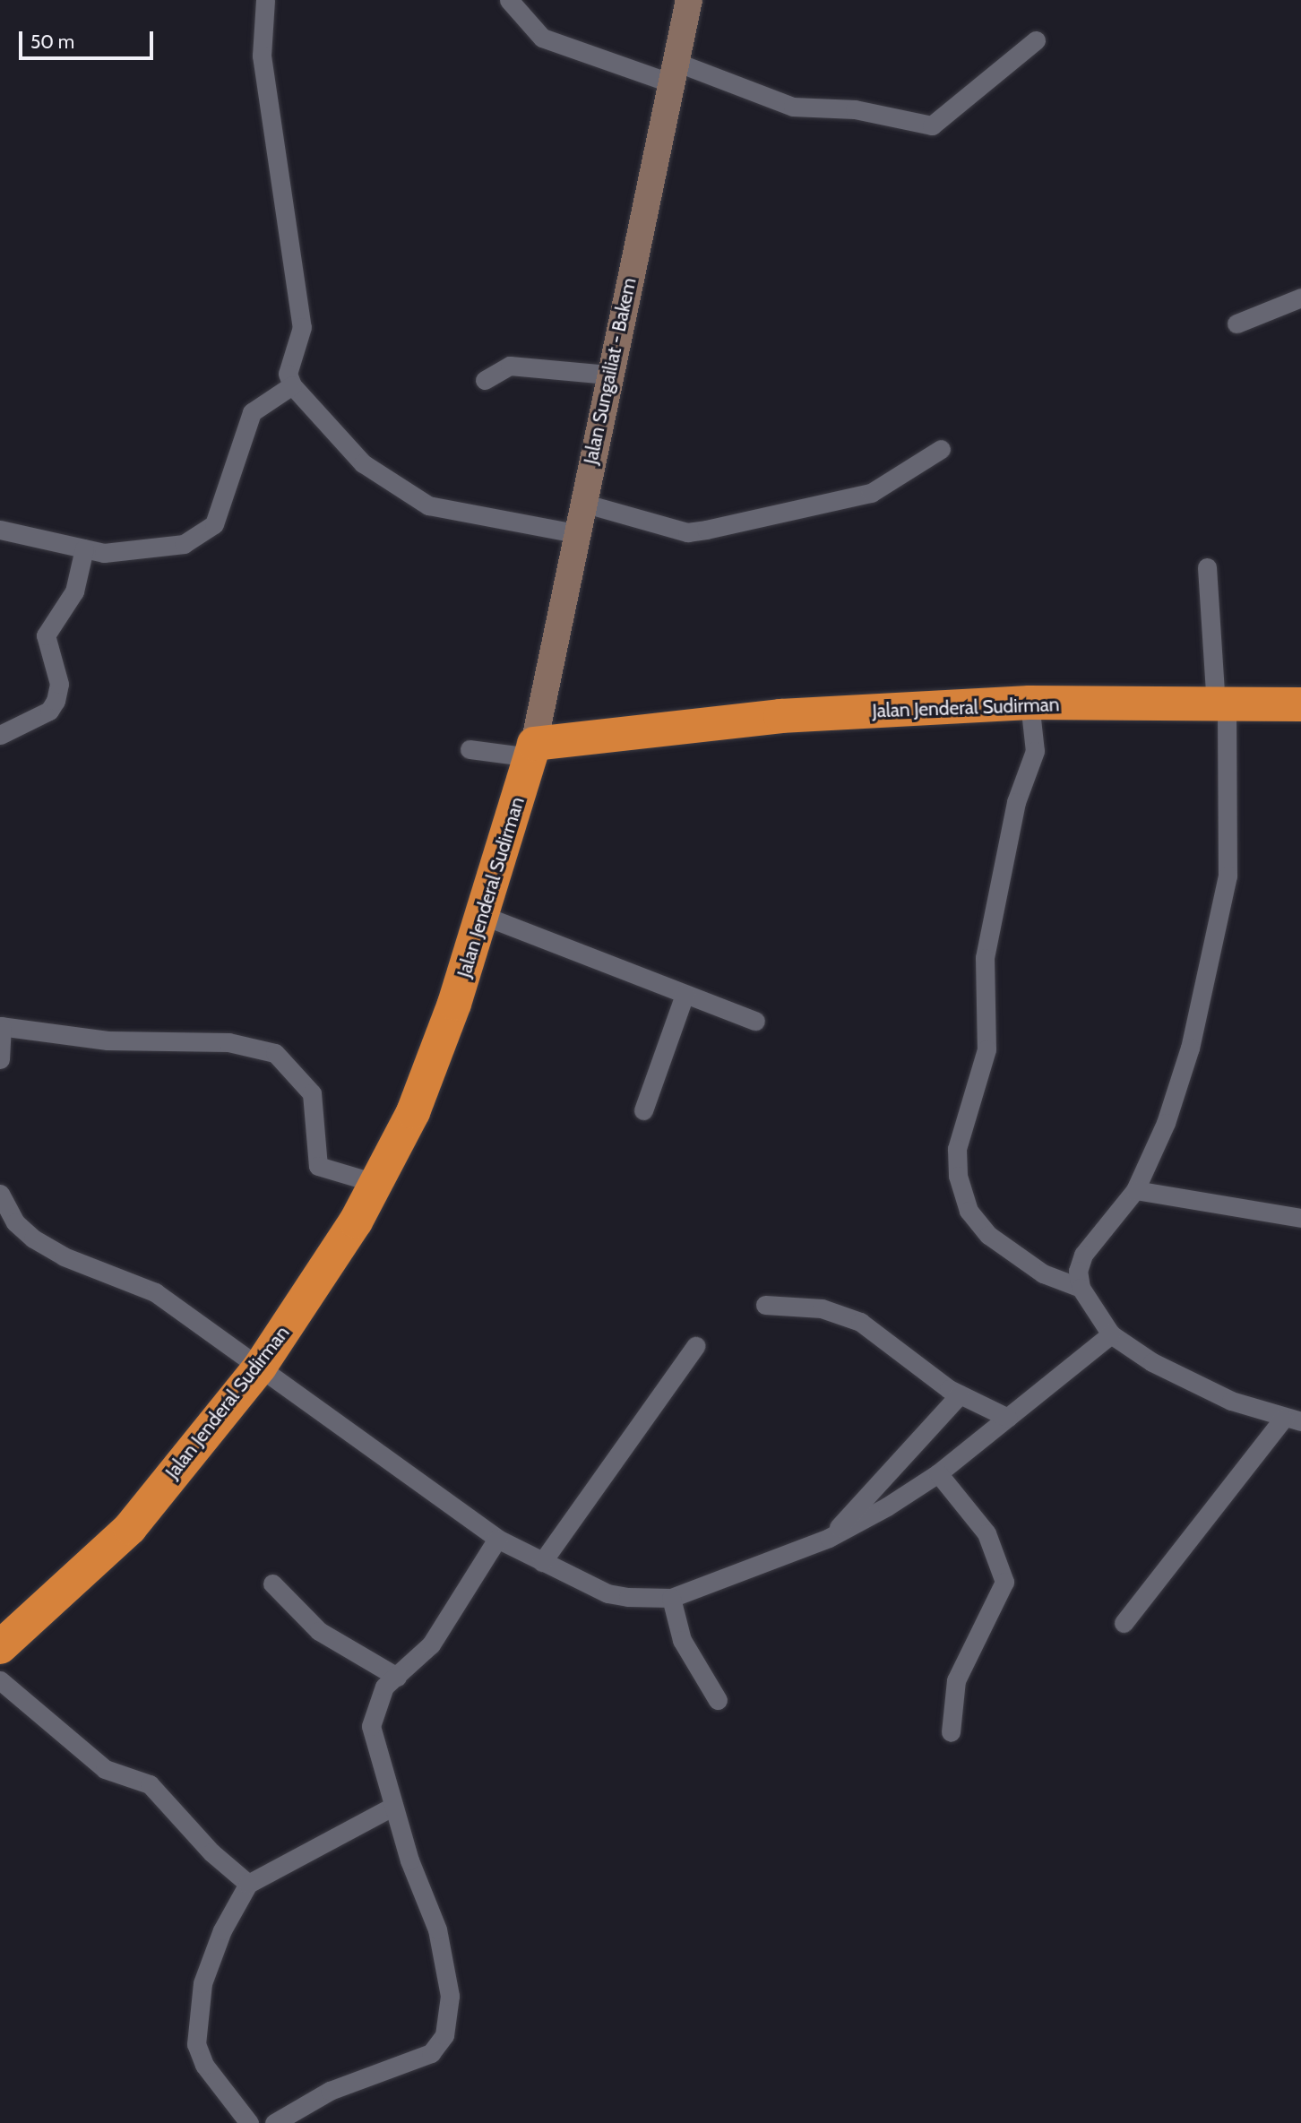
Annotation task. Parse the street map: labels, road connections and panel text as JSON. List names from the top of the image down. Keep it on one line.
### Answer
{"streets":{"highway":["Jalan Jenderal Sudirman"],"street":["Jalan Sungailiat - Bakem"]},"crossings":[["Jalan Sungailiat - Bakem","Jalan Jenderal Sudirman"]],"scale_bar":"50 m"}
